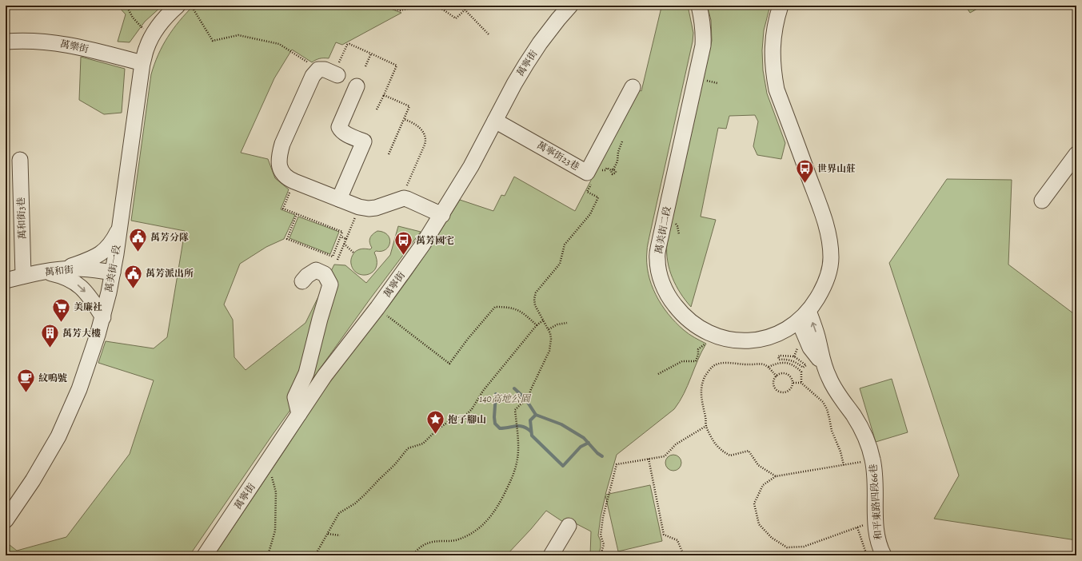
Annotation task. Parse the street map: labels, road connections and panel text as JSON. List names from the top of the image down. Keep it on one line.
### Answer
{"streets":{"street":["萬樂街","萬寧街","萬寧街23巷","萬和街3巷","萬美街二段","萬美街一段","萬和街","和平東路四段66巷"]},"crossings":[["萬樂街","萬美街一段"],["萬寧街","萬寧街23巷"],["萬和街3巷","萬和街"],["萬美街二段","和平東路四段66巷"],["萬美街一段","萬和街"]],"parks":["140高地公園"],"places":{"bus stop":["世界山莊","萬芳國宅"],"public building":["萬芳分隊","萬芳派出所"],"supermarket":["美廉社"],"building":["萬芳大樓"],"cafe":["紋鳴號"],"place":["抱子腳山"]}}
